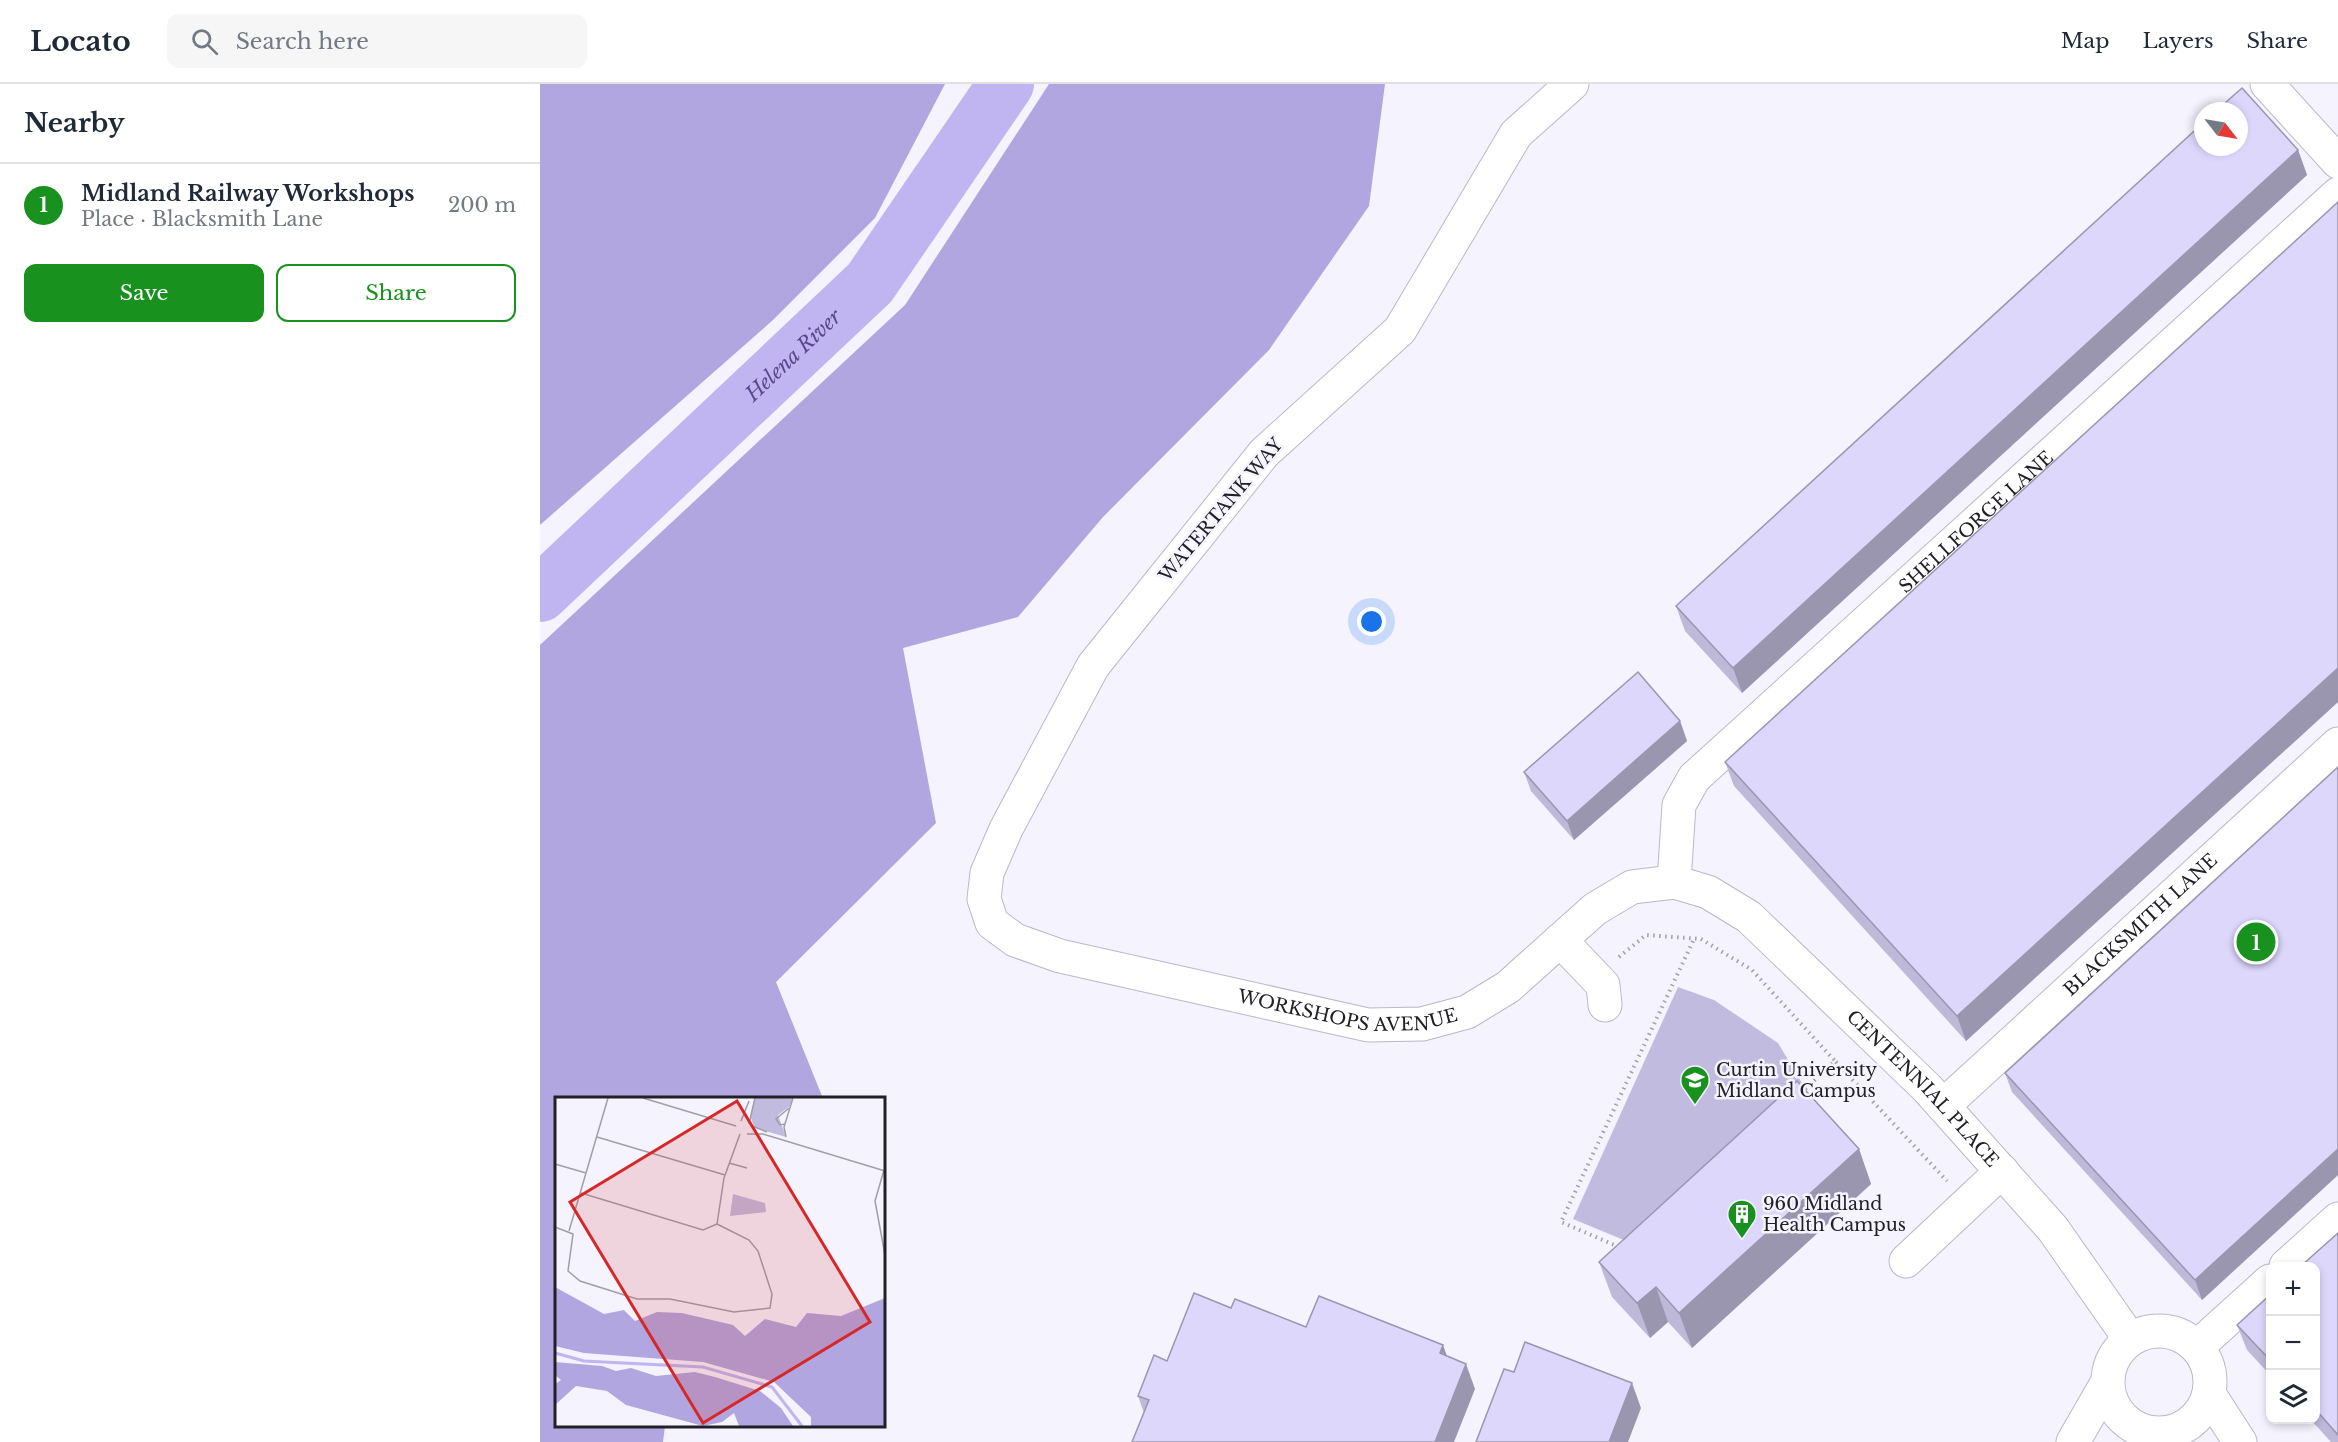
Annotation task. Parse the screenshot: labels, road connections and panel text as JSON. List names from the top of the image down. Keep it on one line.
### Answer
{"streets":{"street":["WATERTANK WAY","SHELLFORGE LANE","BLACKSMITH LANE","WORKSHOPS AVENUE","CENTENNIAL PLACE"]},"crossings":[["WATERTANK WAY","WORKSHOPS AVENUE"],["SHELLFORGE LANE","WORKSHOPS AVENUE"],["SHELLFORGE LANE","CENTENNIAL PLACE"],["BLACKSMITH LANE","CENTENNIAL PLACE"],["WORKSHOPS AVENUE","CENTENNIAL PLACE"]],"water":["Helena River"],"places":{"school or university":["Curtin University Midland Campus"],"building":["960 Midland Health Campus"]},"north":"bottom right","page":{"header":"Locato","search":"Search here","nav":["Map","Layers","Share"],"heading":"Nearby","list":[{"mark":"1","name":"Midland Railway Workshops","note":"Place · Blacksmith Lane","value":"200 m"}],"buttons":["Save","Share"],"pins":"1","map_buttons":["+","−"]}}
